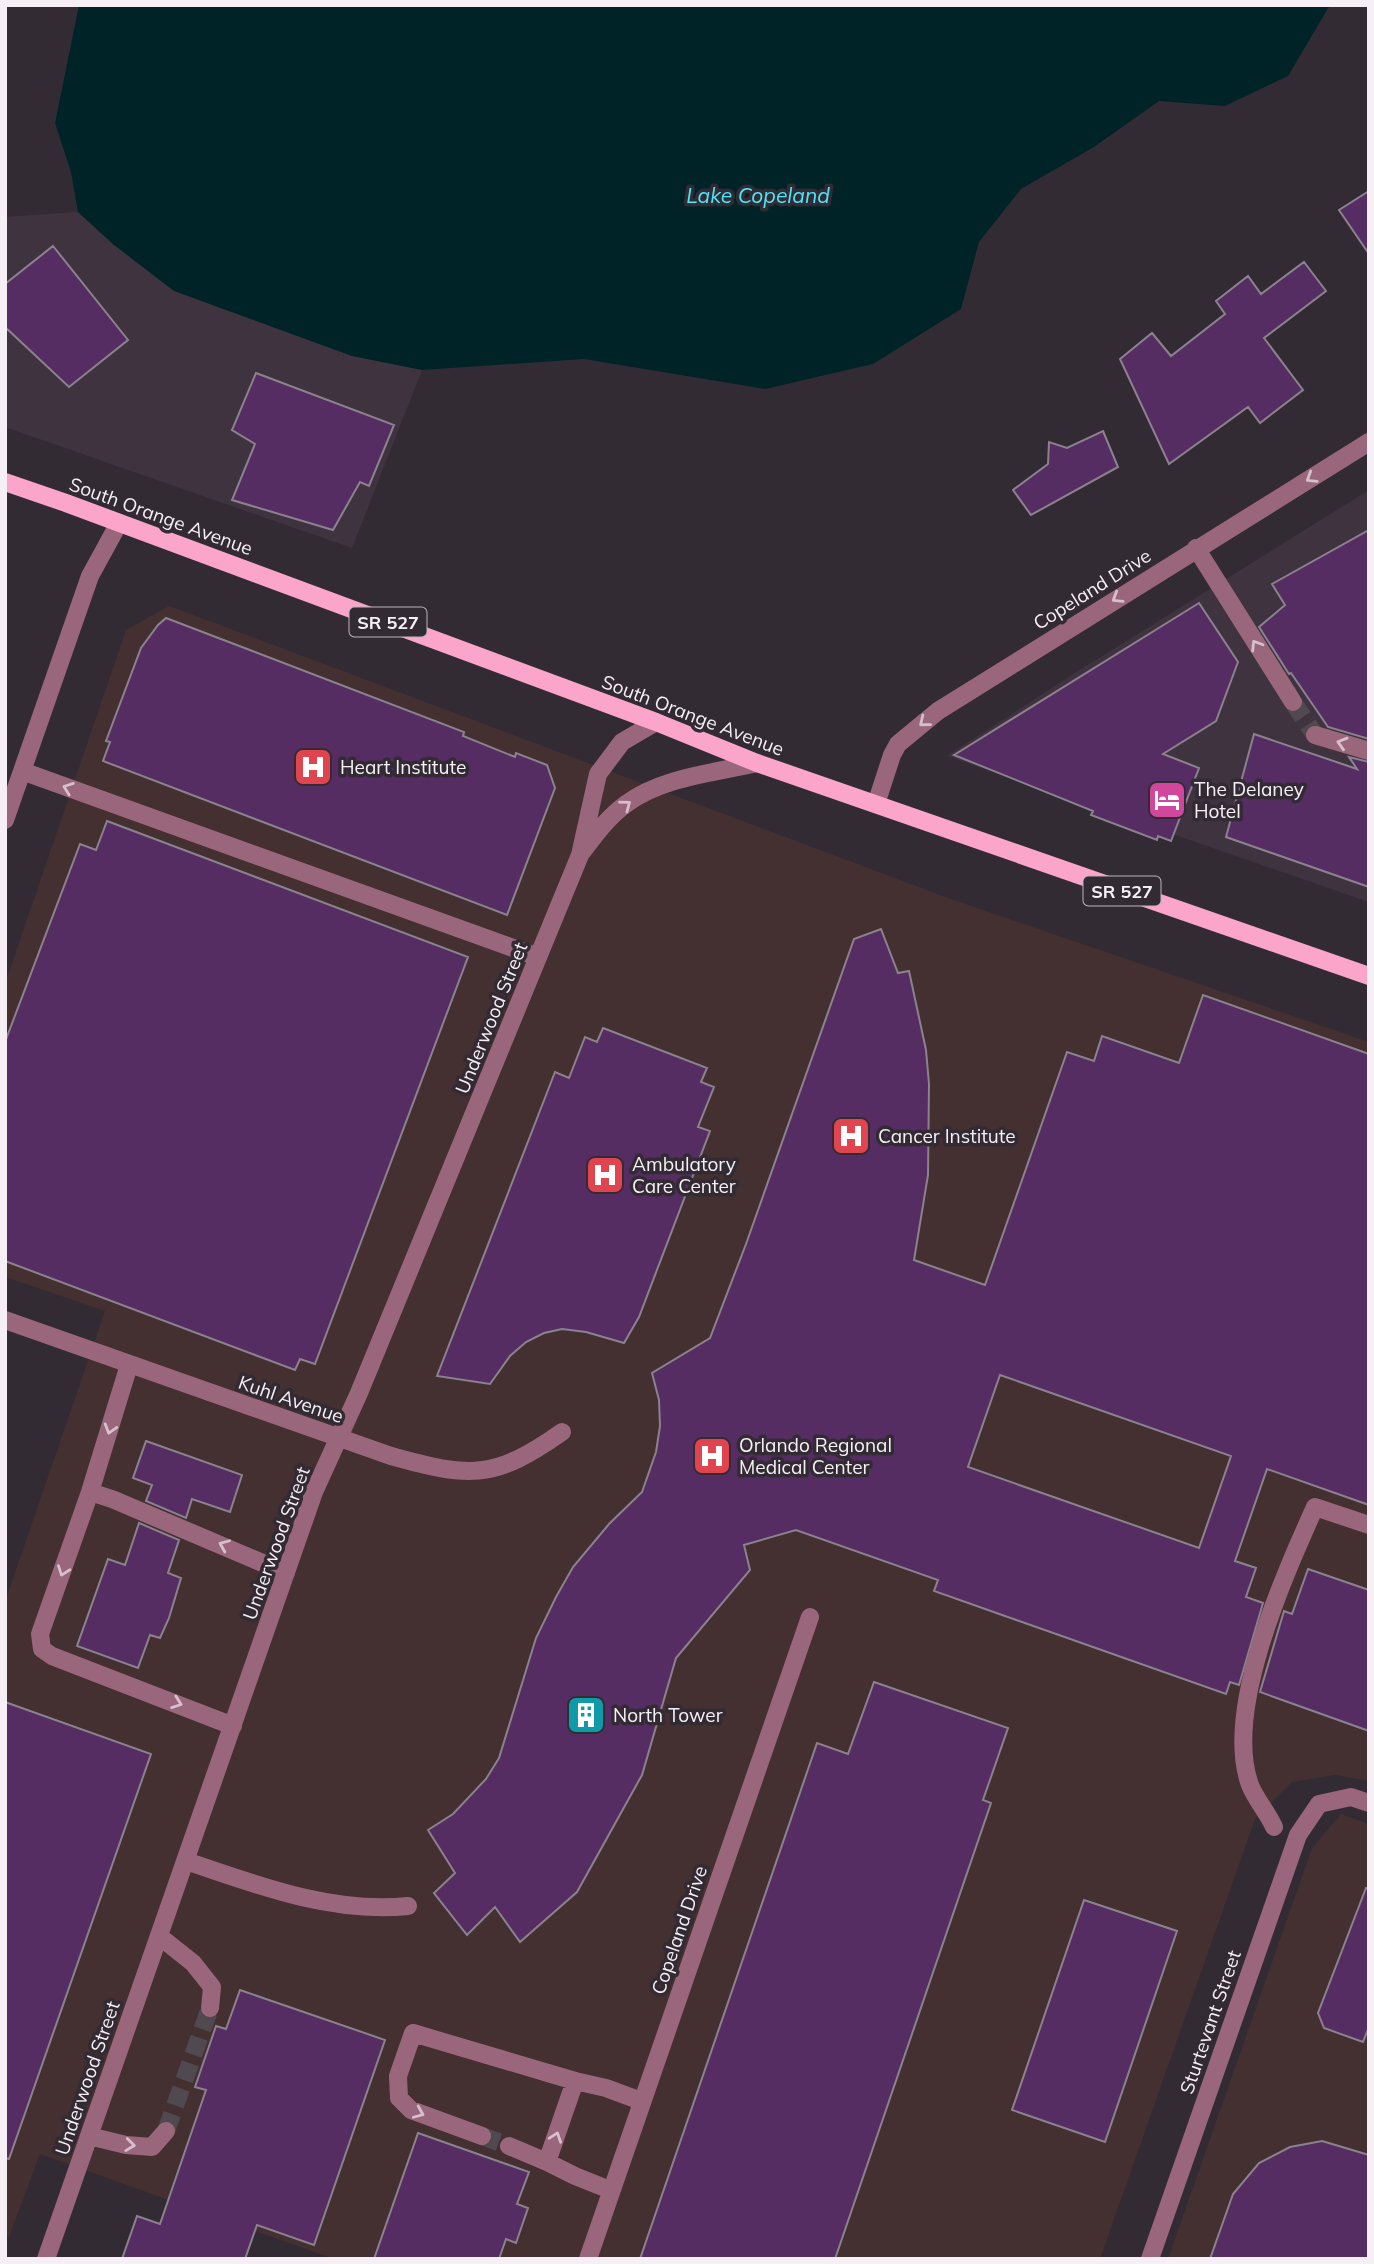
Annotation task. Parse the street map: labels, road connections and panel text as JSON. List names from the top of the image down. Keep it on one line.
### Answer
{"streets":{"main road":["South Orange Avenue","SR 527"],"street":["Copeland Drive","Underwood Street","Kuhl Avenue","Sturtevant Street"]},"crossings":[["South Orange Avenue","Copeland Drive"],["South Orange Avenue","Underwood Street"],["Underwood Street","Kuhl Avenue"]],"one_way":["Copeland Drive"],"water":["Lake Copeland"],"places":{"hospital":["Heart Institute","Cancer Institute","Ambulatory Care Center","Orlando Regional Medical Center"],"hotel":["The Delaney Hotel"],"building":["North Tower"]}}
